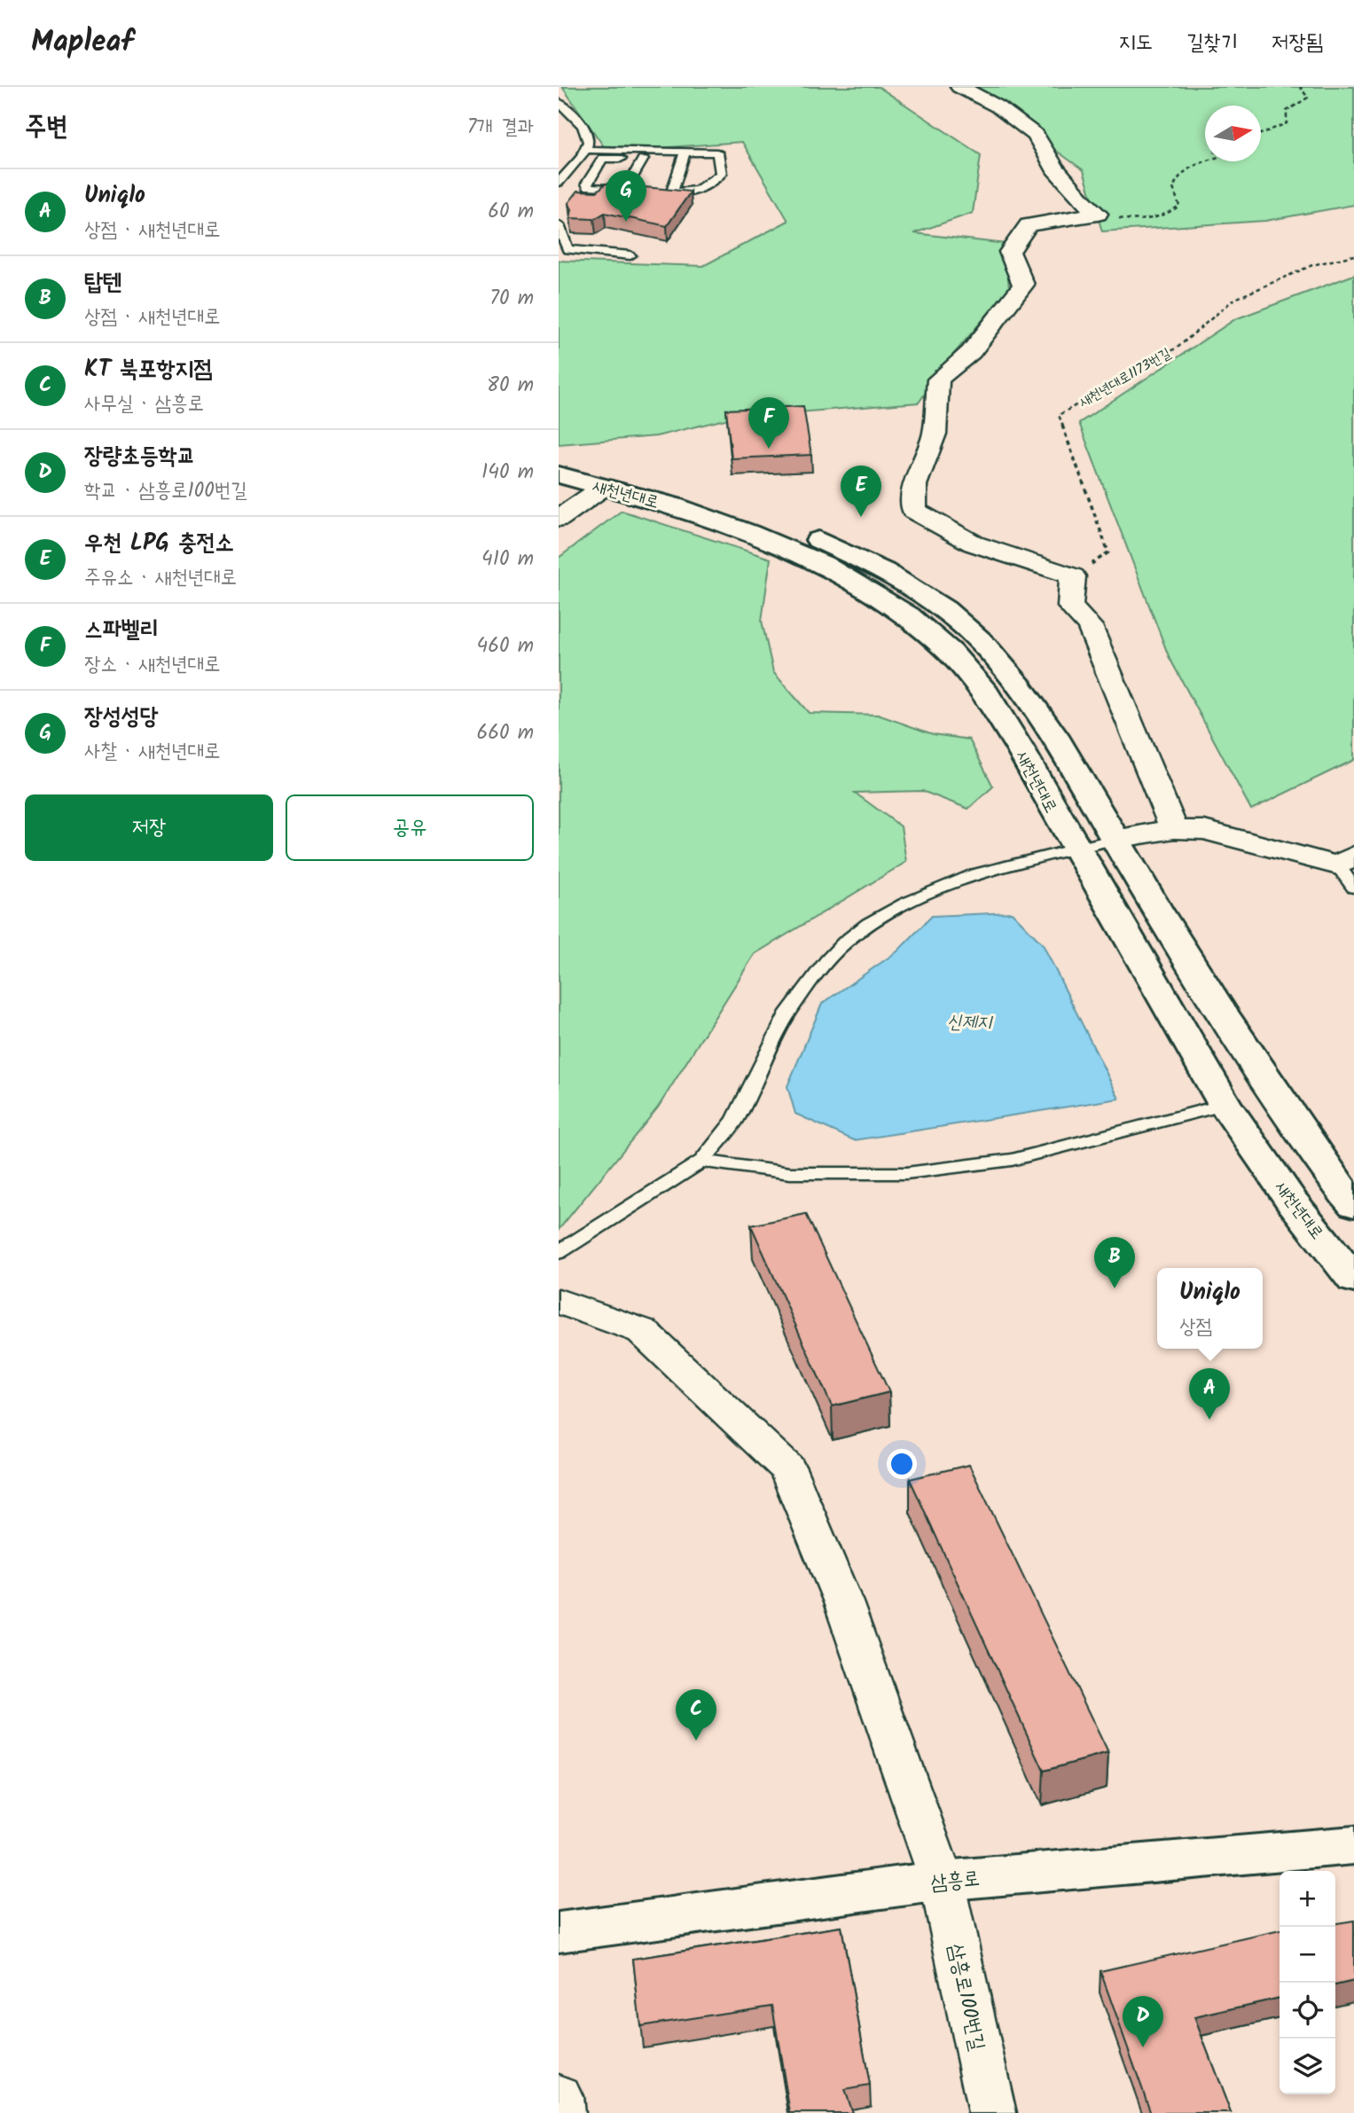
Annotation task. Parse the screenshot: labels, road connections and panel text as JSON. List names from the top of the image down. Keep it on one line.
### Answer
{"streets":{"main road":["새천년대로","삼흥로"],"street":["삼흥로100번길"],"path":["새천년대로1173번길"]},"crossings":[["삼흥로","삼흥로100번길"]],"water":["신제지"],"north":"right","page":{"header":"Mapleaf","nav":["지도","길찾기","저장됨"],"heading":["주변","7개 결과"],"list":[{"mark":"A","name":"Uniqlo","note":"상점 · 새천년대로","value":"60 m"},{"mark":"B","name":"탑텐","note":"상점 · 새천년대로","value":"70 m"},{"mark":"C","name":"KT 북포항지점","note":"사무실 · 삼흥로","value":"80 m"},{"mark":"D","name":"장량초등학교","note":"학교 · 삼흥로100번길","value":"140 m"},{"mark":"E","name":"우천 LPG 충전소","note":"주유소 · 새천년대로","value":"410 m"},{"mark":"F","name":"스파벨리","note":"장소 · 새천년대로","value":"460 m"},{"mark":"G","name":"장성성당","note":"사찰 · 새천년대로","value":"660 m"}],"pins":["G","F","E","B","A","C","D"],"buttons":["저장","공유"],"popup":["Uniqlo","상점"],"map_buttons":["+","−"]}}
